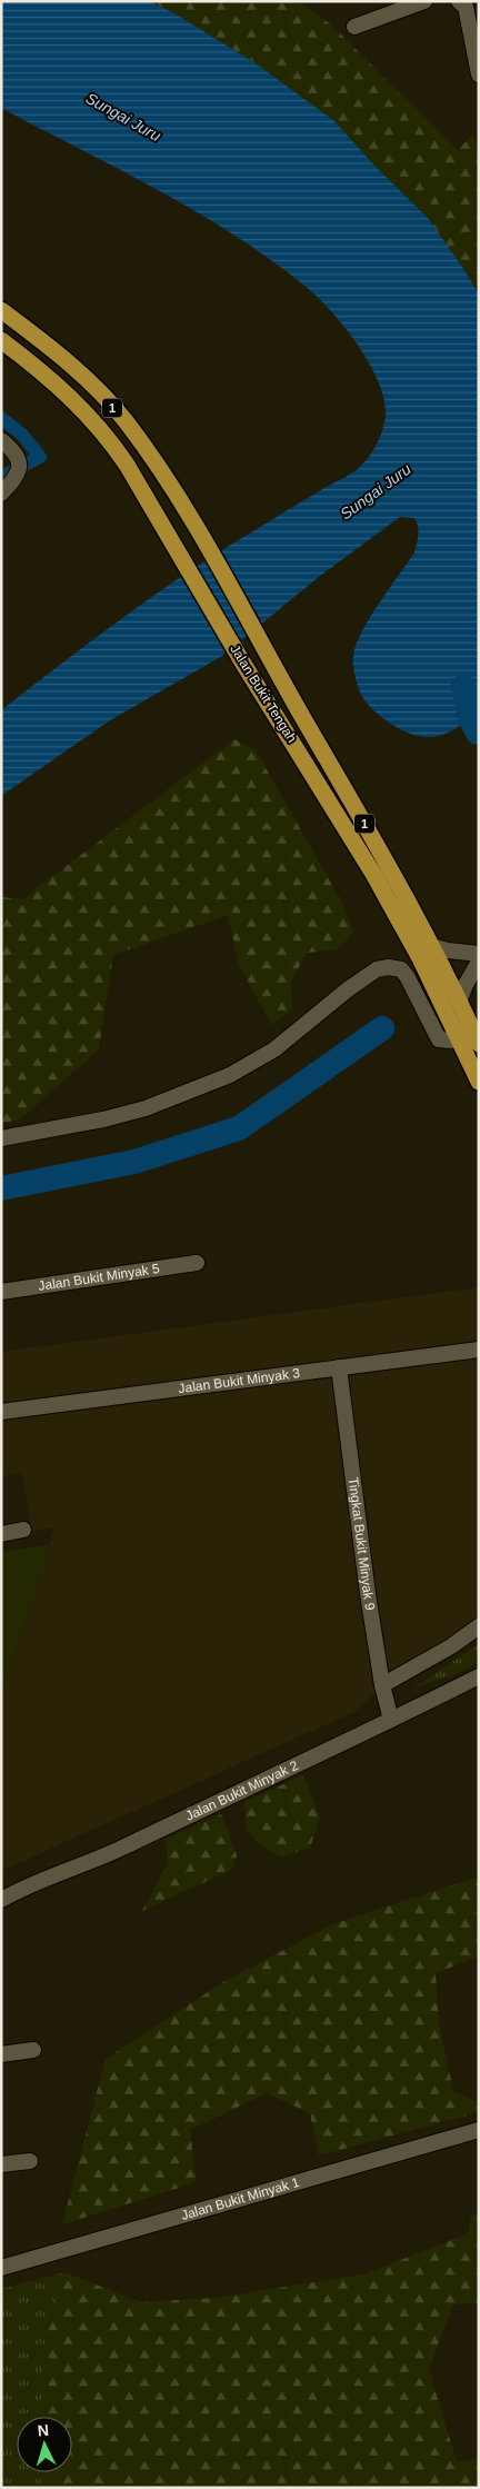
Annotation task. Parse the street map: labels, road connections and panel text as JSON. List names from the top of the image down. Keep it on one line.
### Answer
{"streets":{"highway":["1","Jalan Bukit Tengah"],"street":["Jalan Bukit Minyak 5","Jalan Bukit Minyak 3","Tingkat Bukit Minyak 9","Jalan Bukit Minyak 2","Jalan Bukit Minyak 1"]},"crossings":[["Jalan Bukit Minyak 3","Tingkat Bukit Minyak 9"],["Tingkat Bukit Minyak 9","Jalan Bukit Minyak 2"]],"water":["Sungai Juru"],"north":"top"}
